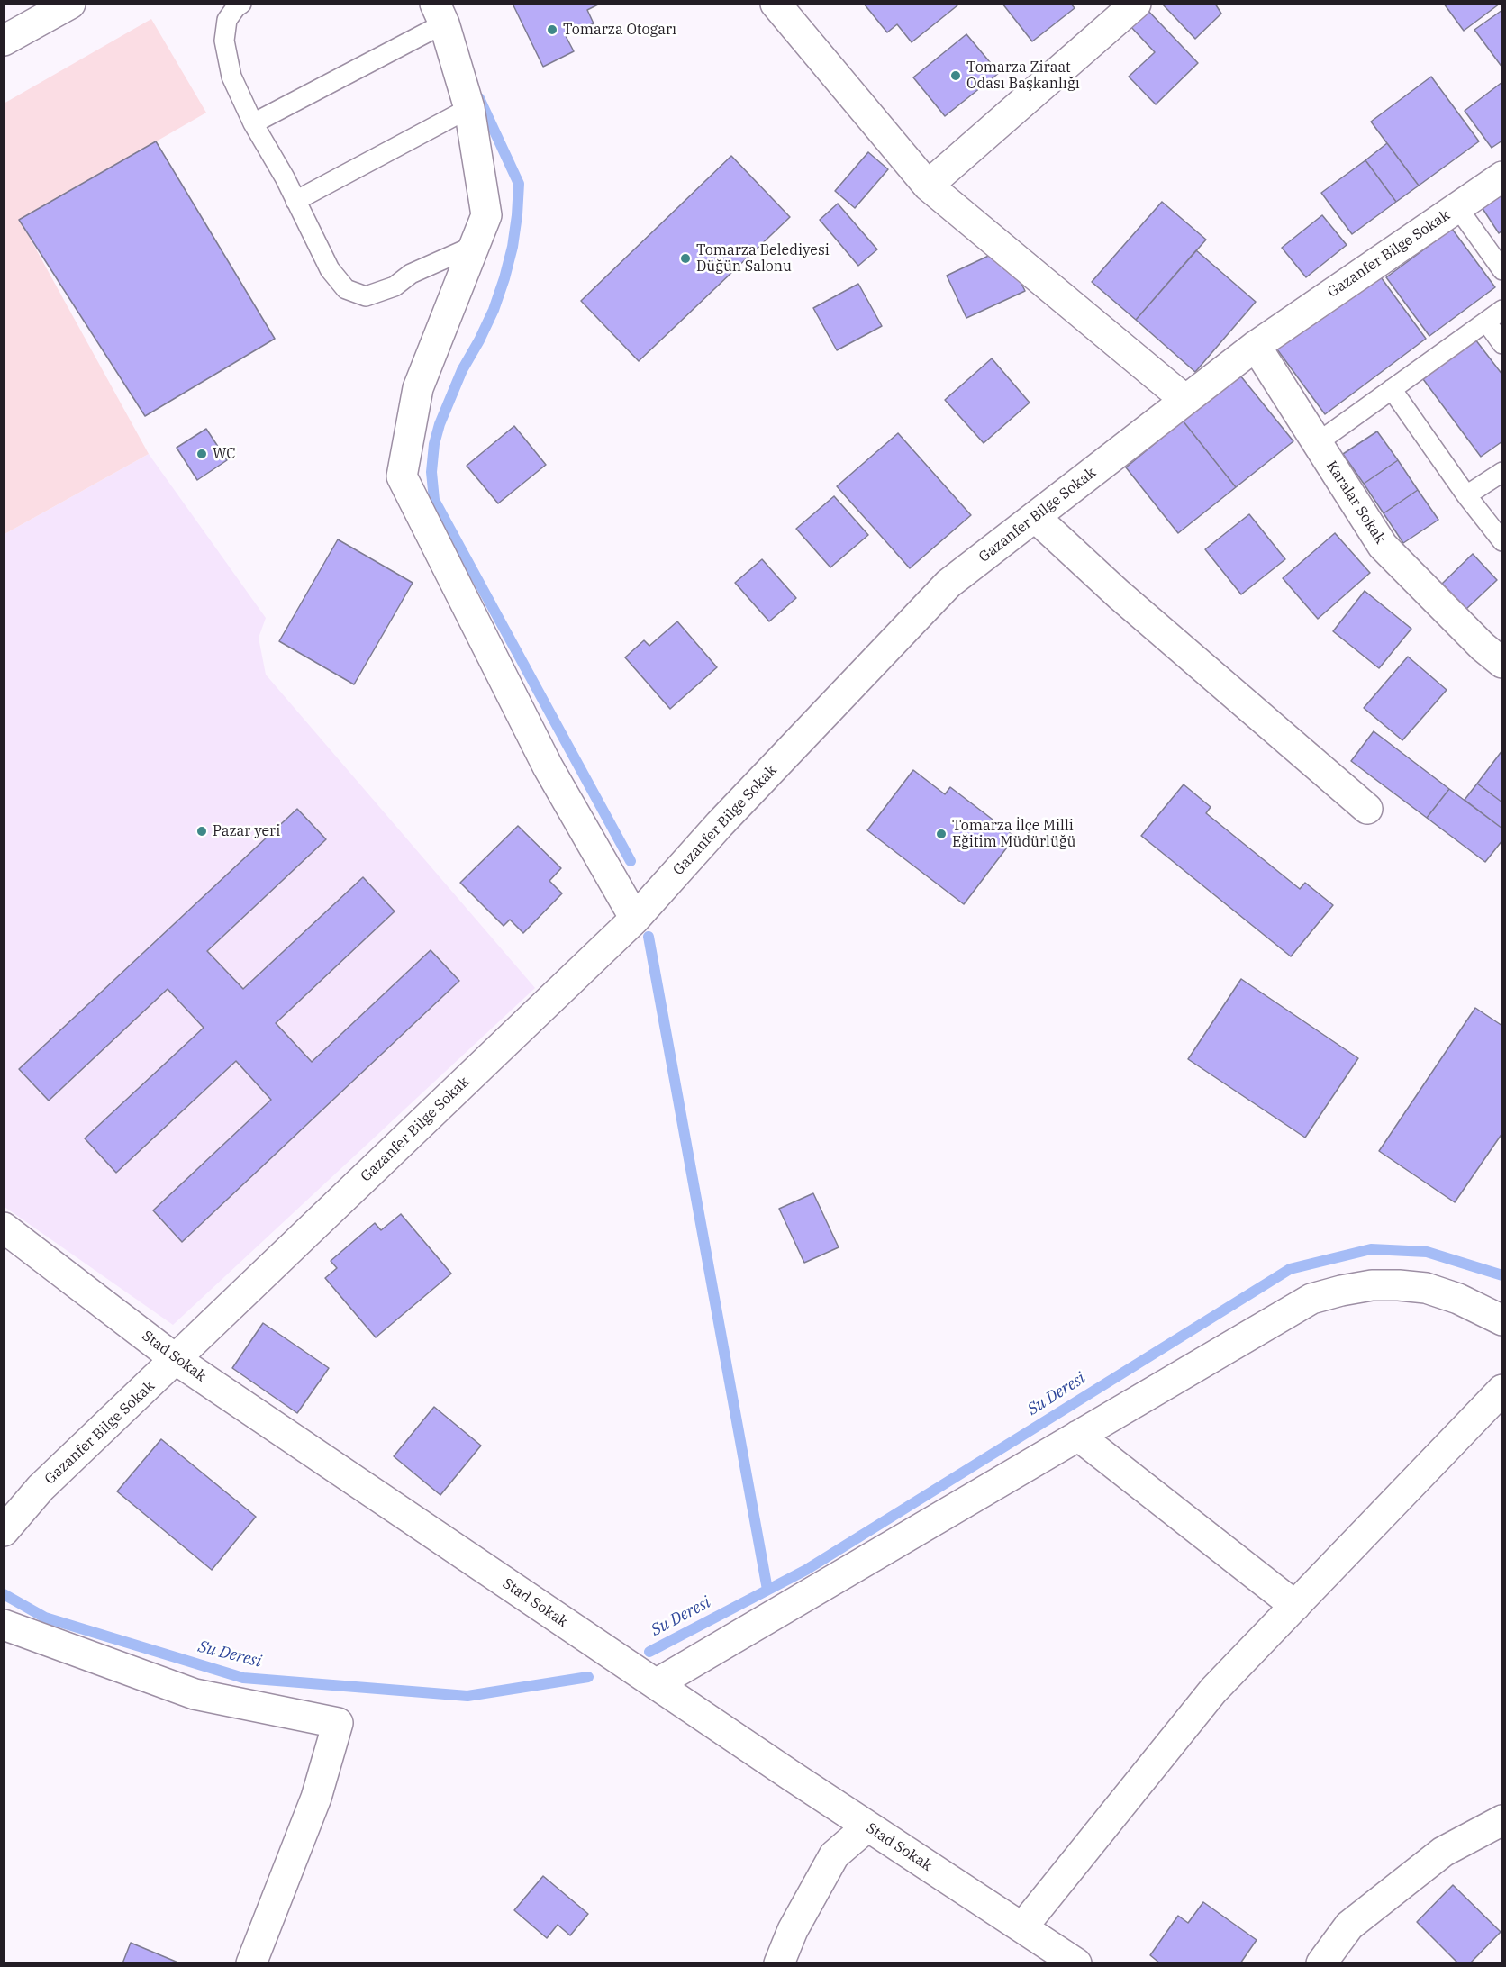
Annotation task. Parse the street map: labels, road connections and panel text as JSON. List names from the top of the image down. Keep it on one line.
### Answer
{"streets":{"street":["Gazanfer Bilge Sokak","Karalar Sokak","Stad Sokak"]},"crossings":[["Gazanfer Bilge Sokak","Karalar Sokak"],["Gazanfer Bilge Sokak","Stad Sokak"]],"water":["Su Deresi"],"places":["Tomarza Otogarı","Tomarza Ziraat Odası Başkanlığı","Tomarza Belediyesi Düğün Salonu","WC","Pazar yeri","Tomarza İlçe Milli Eğitim Müdürlüğü"]}
